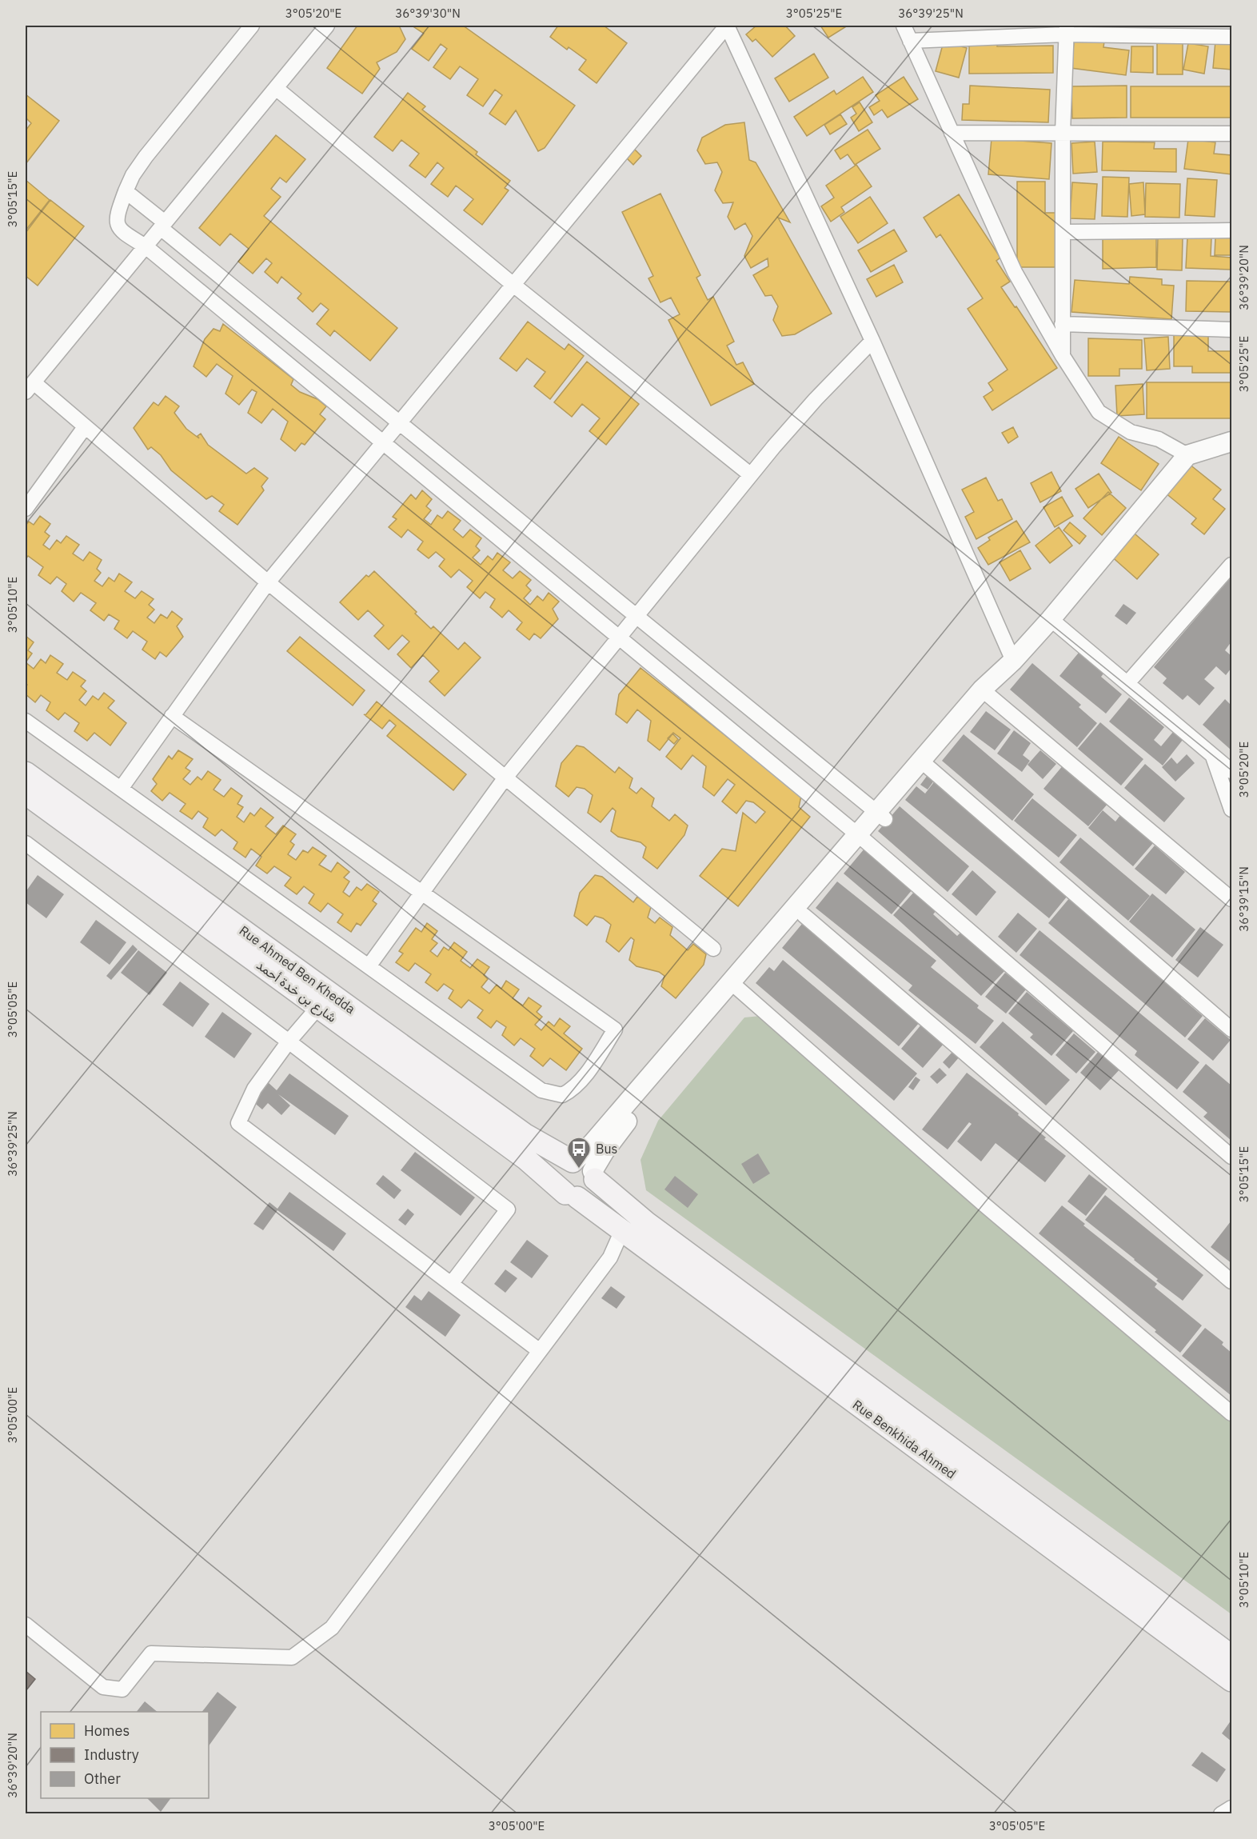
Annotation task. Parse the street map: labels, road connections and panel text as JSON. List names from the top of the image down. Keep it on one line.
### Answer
{"streets":{"main road":["Rue Ahmed Ben Khedda","شارع بن خدة أحمد","Rue Benkhida Ahmed"]},"crossings":[["شارع بن خدة أحمد","Rue Benkhida Ahmed"]],"places":{"bus stop":["Bus"]},"legend":["Homes","Industry","Other"],"coordinates":["3°05'20\"E","36°39'30\"N","3°05'25\"E","36°39'25\"N","3°05'15\"E","36°39'20\"N","3°05'10\"E","36°39'15\"N","3°05'05\"E","3°05'00\"E"]}
